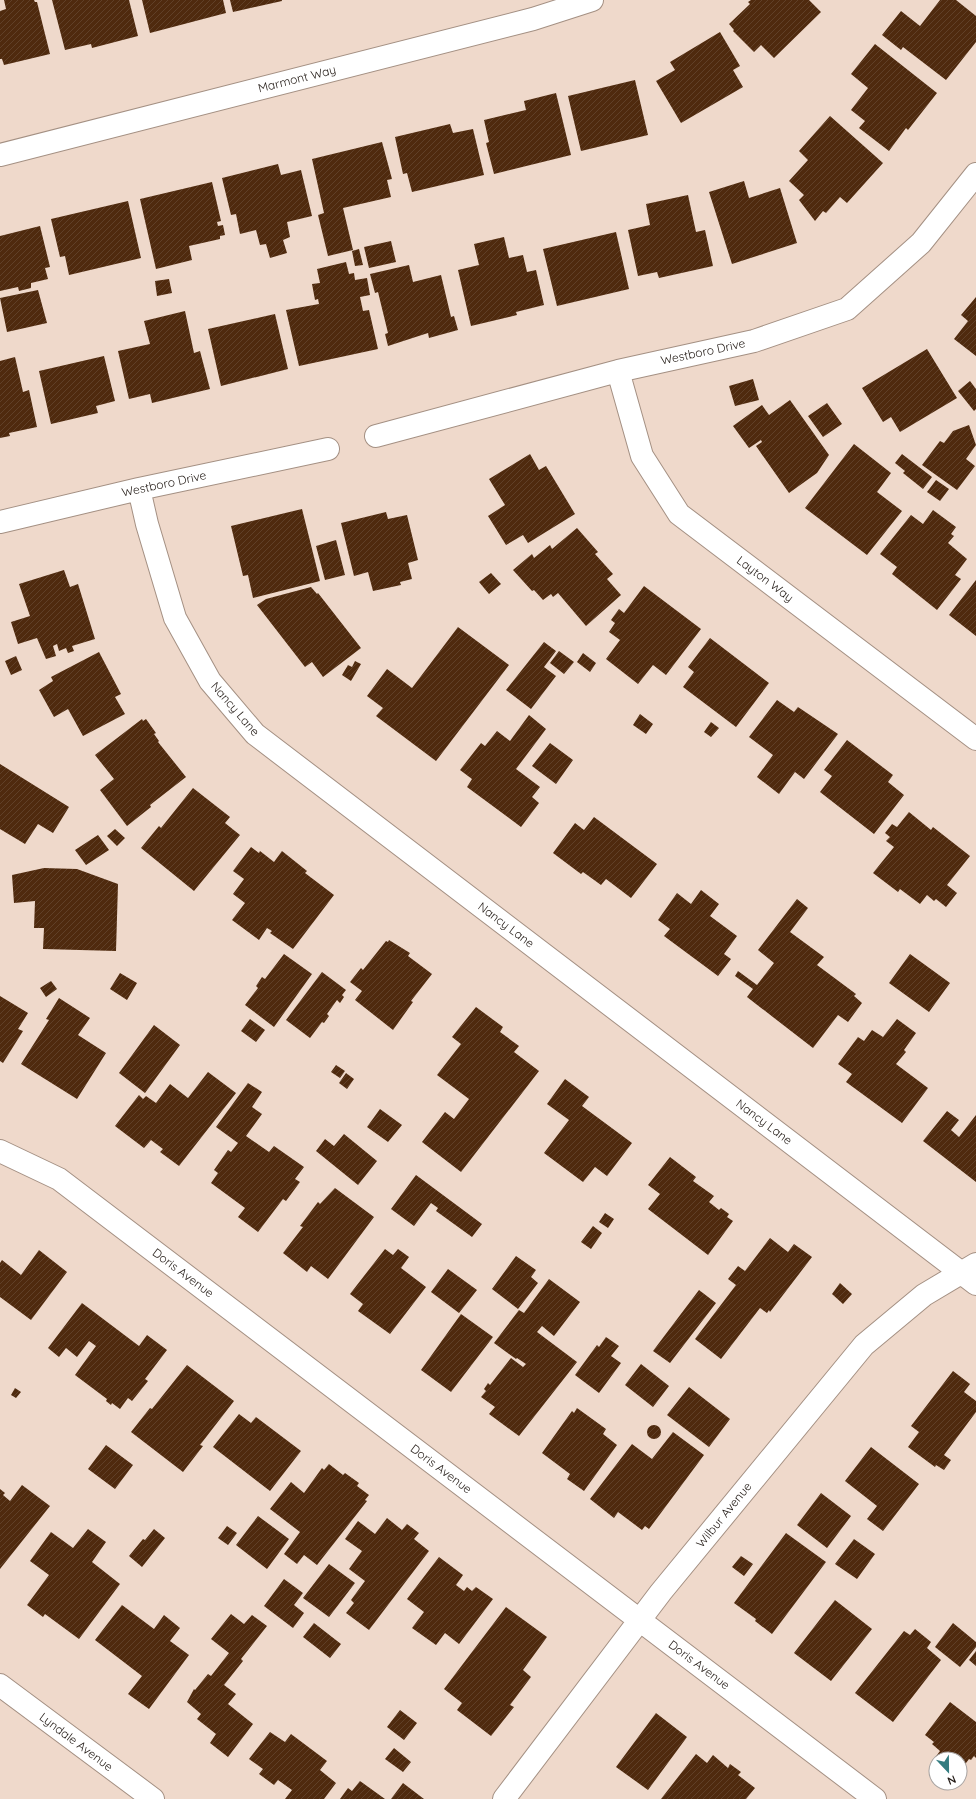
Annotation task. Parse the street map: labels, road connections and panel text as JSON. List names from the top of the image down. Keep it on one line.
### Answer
{"streets":{"street":["Marmont Way","Westboro Drive","Layton Way","Nancy Lane","Doris Avenue","Wilbur Avenue","Lyndale Avenue"]},"crossings":[["Westboro Drive","Layton Way"],["Westboro Drive","Nancy Lane"],["Nancy Lane","Wilbur Avenue"],["Doris Avenue","Wilbur Avenue"]],"north":"bottom"}
